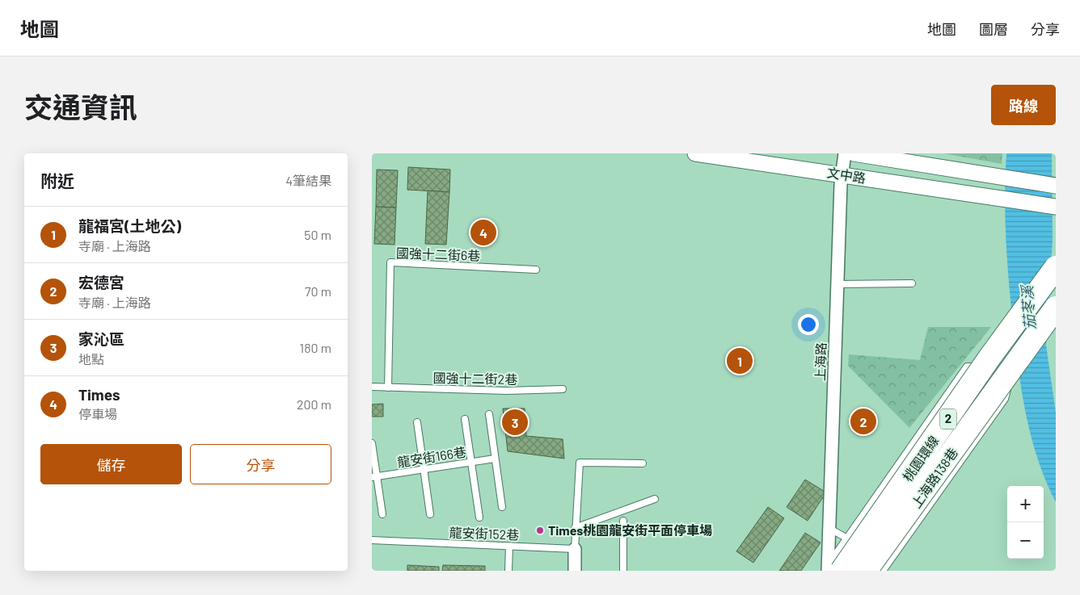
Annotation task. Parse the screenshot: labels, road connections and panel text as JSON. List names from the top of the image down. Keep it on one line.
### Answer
{"streets":{"highway":["2","桃園環線"],"street":["文中路","上海路"],"lane":["國強十二街6巷","國強十二街2巷","龍安街166巷","上海路138巷","龍安街152巷"]},"crossings":[["文中路","上海路"],["國強十二街6巷","國強十二街2巷"],["上海路","桃園環線"]],"water":["茄苳溪"],"places":["Times桃園龍安街平面停車場"],"page":{"header":"地圖","nav":["地圖","圖層","分享"],"title":"交通資訊","buttons":["路線",["儲存","分享"]],"heading":["附近","4筆結果"],"list":[{"mark":"1","name":"龍福宮(土地公)","note":"寺廟 · 上海路","value":"50 m"},{"mark":"2","name":"宏德宮","note":"寺廟 · 上海路","value":"70 m"},{"mark":"3","name":"家沁區","note":"地點","value":"180 m"},{"mark":"4","name":"Times","note":"停車場","value":"200 m"}],"pins":["4","1","2","3"],"map_buttons":["+","−"]}}
